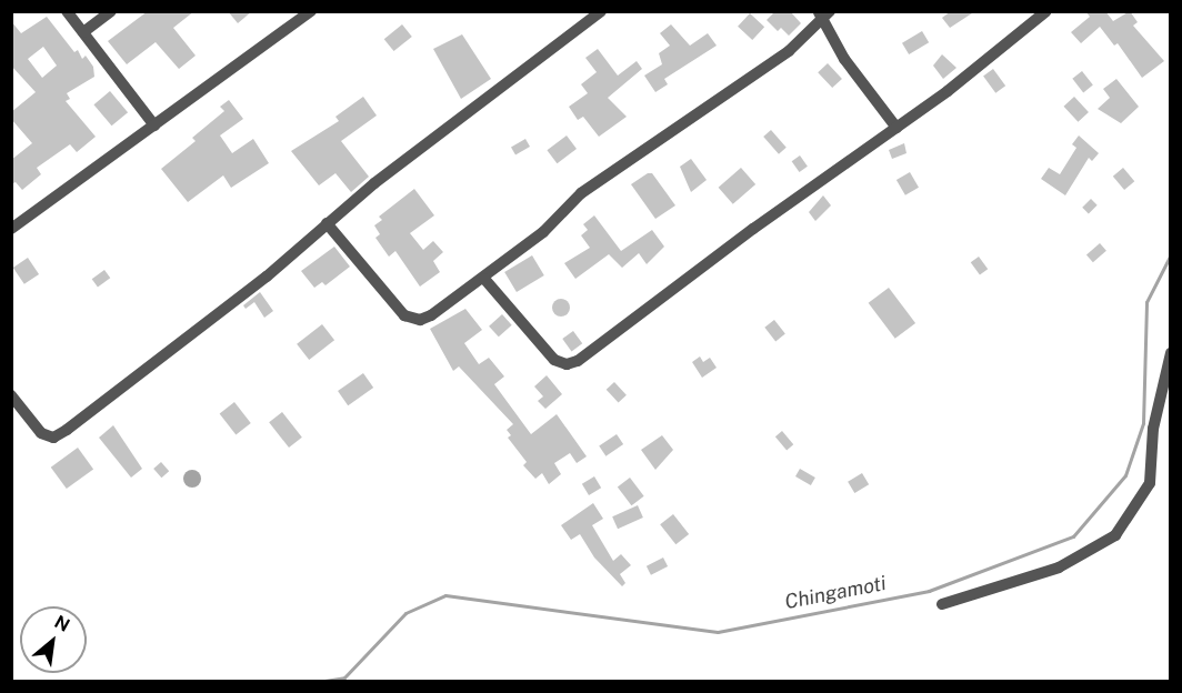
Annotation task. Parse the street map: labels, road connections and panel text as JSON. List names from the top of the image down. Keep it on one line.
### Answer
{"water":["Chingamoti"],"north":"top right"}
